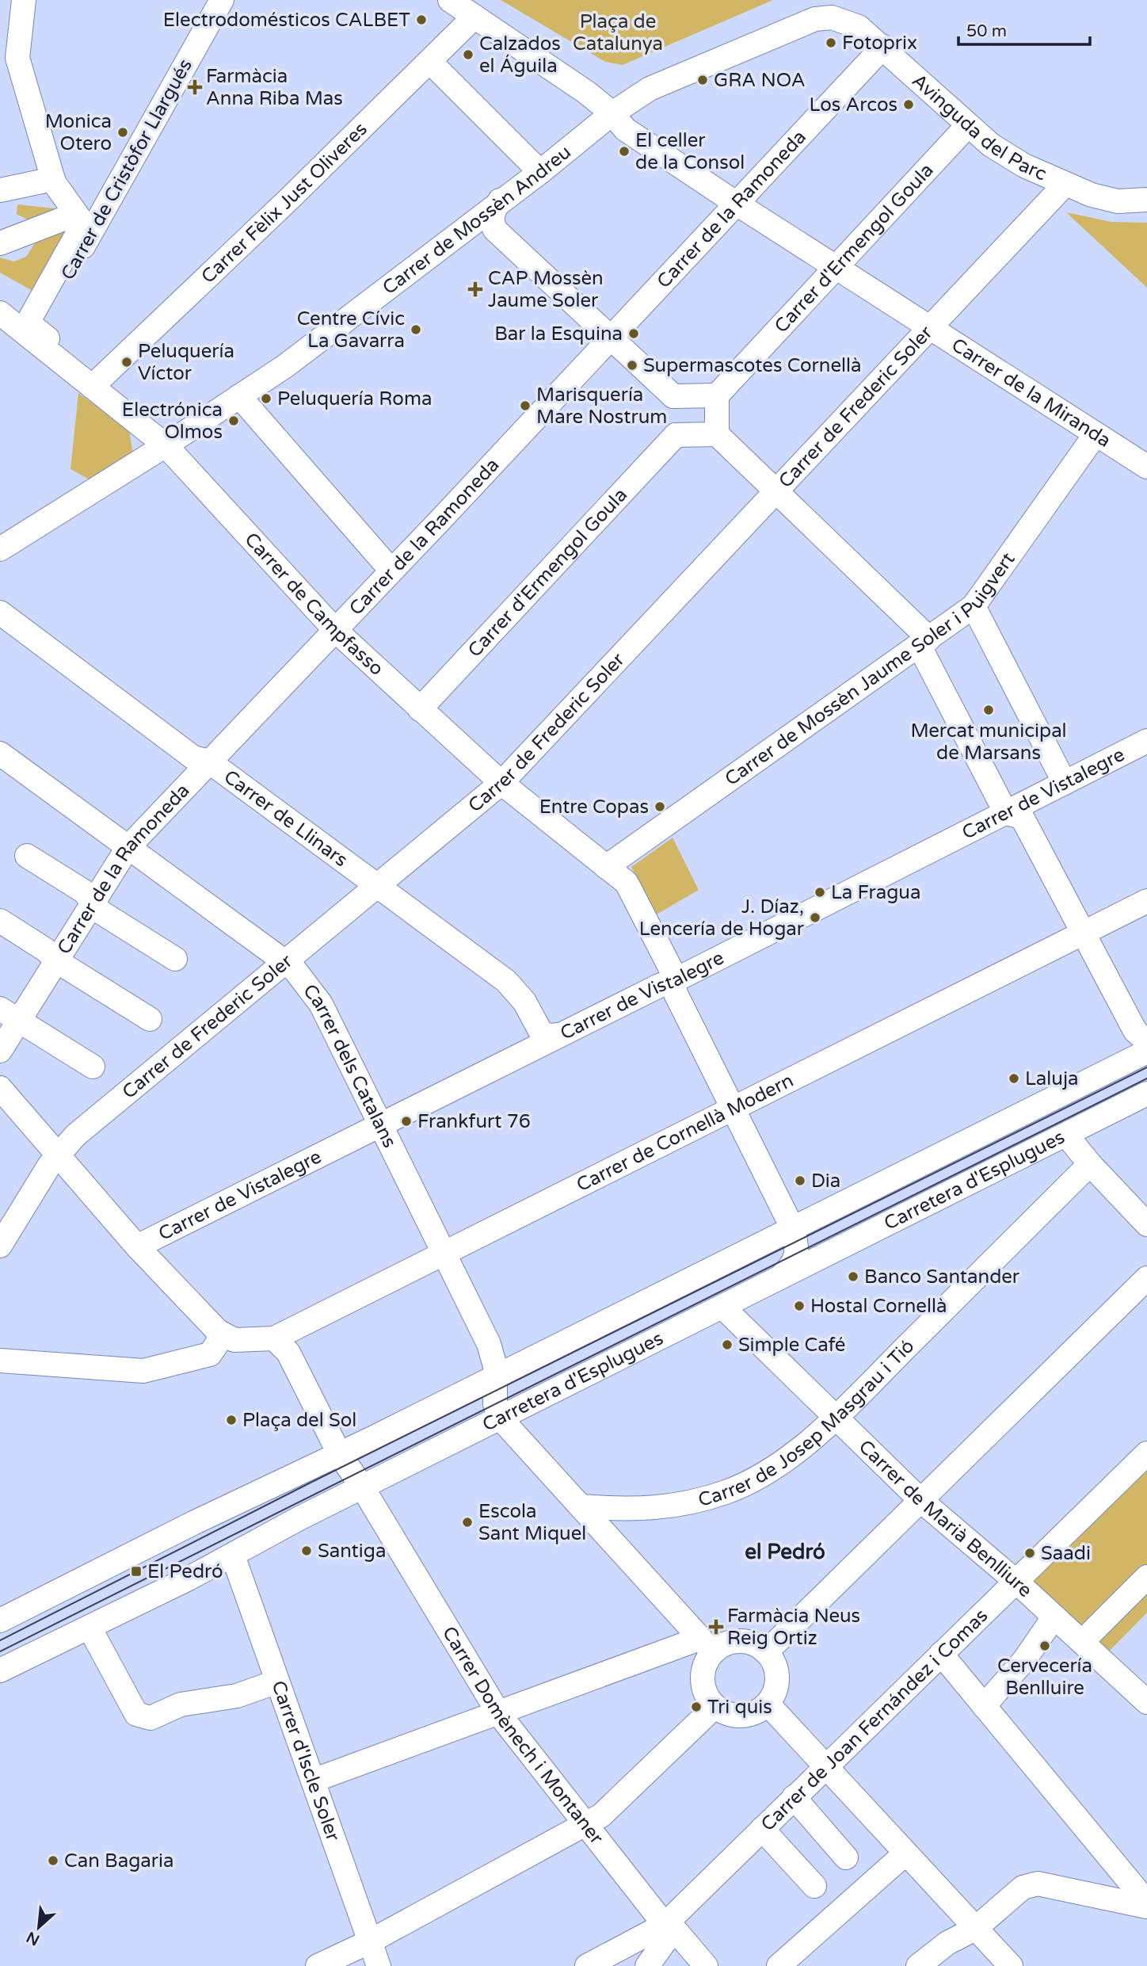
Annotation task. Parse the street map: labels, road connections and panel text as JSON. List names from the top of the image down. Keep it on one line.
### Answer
{"streets":{"street":["Avinguda del Parc","Carrer de Cristòfor Llargués","Carrer Fèlix Just Oliveres","Carrer de la Ramoneda","Carrer de Mossèn Andreu","Carrer d'Ermengol Goula","Carrer de la Miranda","Carrer de Frederic Soler","Carrer de Campfasso","Carrer de Mossèn Jaume Soler i Puigvert","Carrer de Vistalegre","Carrer de Llinars","Carrer dels Catalans","Carrer de Cornellà Modern","Carretera d'Esplugues","Carrer de Josep Masgrau i Tió","Carrer de Marià Benlliure","Carrer de Joan Fernández i Comas","Carrer Domènech i Montaner","Carrer d'Iscle Soler"]},"crossings":[["Avinguda del Parc","Carrer de la Ramoneda"],["Avinguda del Parc","Carrer de Mossèn Andreu"],["Avinguda del Parc","Carrer d'Ermengol Goula"],["Avinguda del Parc","Carrer de Frederic Soler"],["Carrer Fèlix Just Oliveres","Carrer de la Miranda"],["Carrer Fèlix Just Oliveres","Carrer de Campfasso"],["Carrer de la Ramoneda","Carrer de la Miranda"],["Carrer de la Ramoneda","Carrer de Campfasso"],["Carrer de la Ramoneda","Carrer de Llinars"],["Carrer de la Ramoneda","Carrer dels Catalans"],["Carrer de Mossèn Andreu","Carrer de la Miranda"],["Carrer de Mossèn Andreu","Carrer de Campfasso"],["Carrer d'Ermengol Goula","Carrer de la Miranda"],["Carrer d'Ermengol Goula","Carrer de Campfasso"],["Carrer de la Miranda","Carrer de Frederic Soler"],["Carrer de la Miranda","Carrer de Mossèn Jaume Soler i Puigvert"],["Carrer de Frederic Soler","Carrer de Campfasso"],["Carrer de Frederic Soler","Carrer de Llinars"],["Carrer de Frederic Soler","Carrer dels Catalans"],["Carrer de Campfasso","Carrer de Mossèn Jaume Soler i Puigvert"],["Carrer de Campfasso","Carrer de Vistalegre"],["Carrer de Campfasso","Carrer de Cornellà Modern"],["Carrer de Campfasso","Carretera d'Esplugues"],["Carrer de Vistalegre","Carrer de Llinars"],["Carrer de Vistalegre","Carrer dels Catalans"],["Carrer dels Catalans","Carrer de Cornellà Modern"],["Carrer dels Catalans","Carretera d'Esplugues"],["Carretera d'Esplugues","Carrer de Marià Benlliure"],["Carretera d'Esplugues","Carrer Domènech i Montaner"],["Carretera d'Esplugues","Carrer d'Iscle Soler"],["Carrer de Josep Masgrau i Tió","Carrer de Marià Benlliure"],["Carrer de Marià Benlliure","Carrer de Joan Fernández i Comas"],["Carrer de Joan Fernández i Comas","Carrer Domènech i Montaner"]],"districts":["el Pedró"],"parks":["Plaça de Catalunya"],"places":{"other":["Electrodomésticos CALBET","Fotoprix","Calzados el Águila","GRA NOA","Los Arcos","Monica Otero","El celler de la Consol","Centre Cívic La Gavarra","Bar la Esquina","Peluquería Víctor","Supermascotes Cornellà","Peluquería Roma","Marisquería Mare Nostrum","Electrónica Olmos","Mercat municipal de Marsans","Entre Copas","La Fragua","J. Díaz, Lencería de Hogar","Laluja","Frankfurt 76","Dia","Banco Santander","Hostal Cornellà","Simple Café","Plaça del Sol","Escola Sant Miquel","Santiga","Saadi","Cervecería Benlluire","Tri quis","Can Bagaria"],"health":["Farmàcia Anna Riba Mas","CAP Mossèn Jaume Soler","Farmàcia Neus Reig Ortiz"],"transit":["El Pedró"]},"scale_bar":"50 m","north":"bottom left"}
